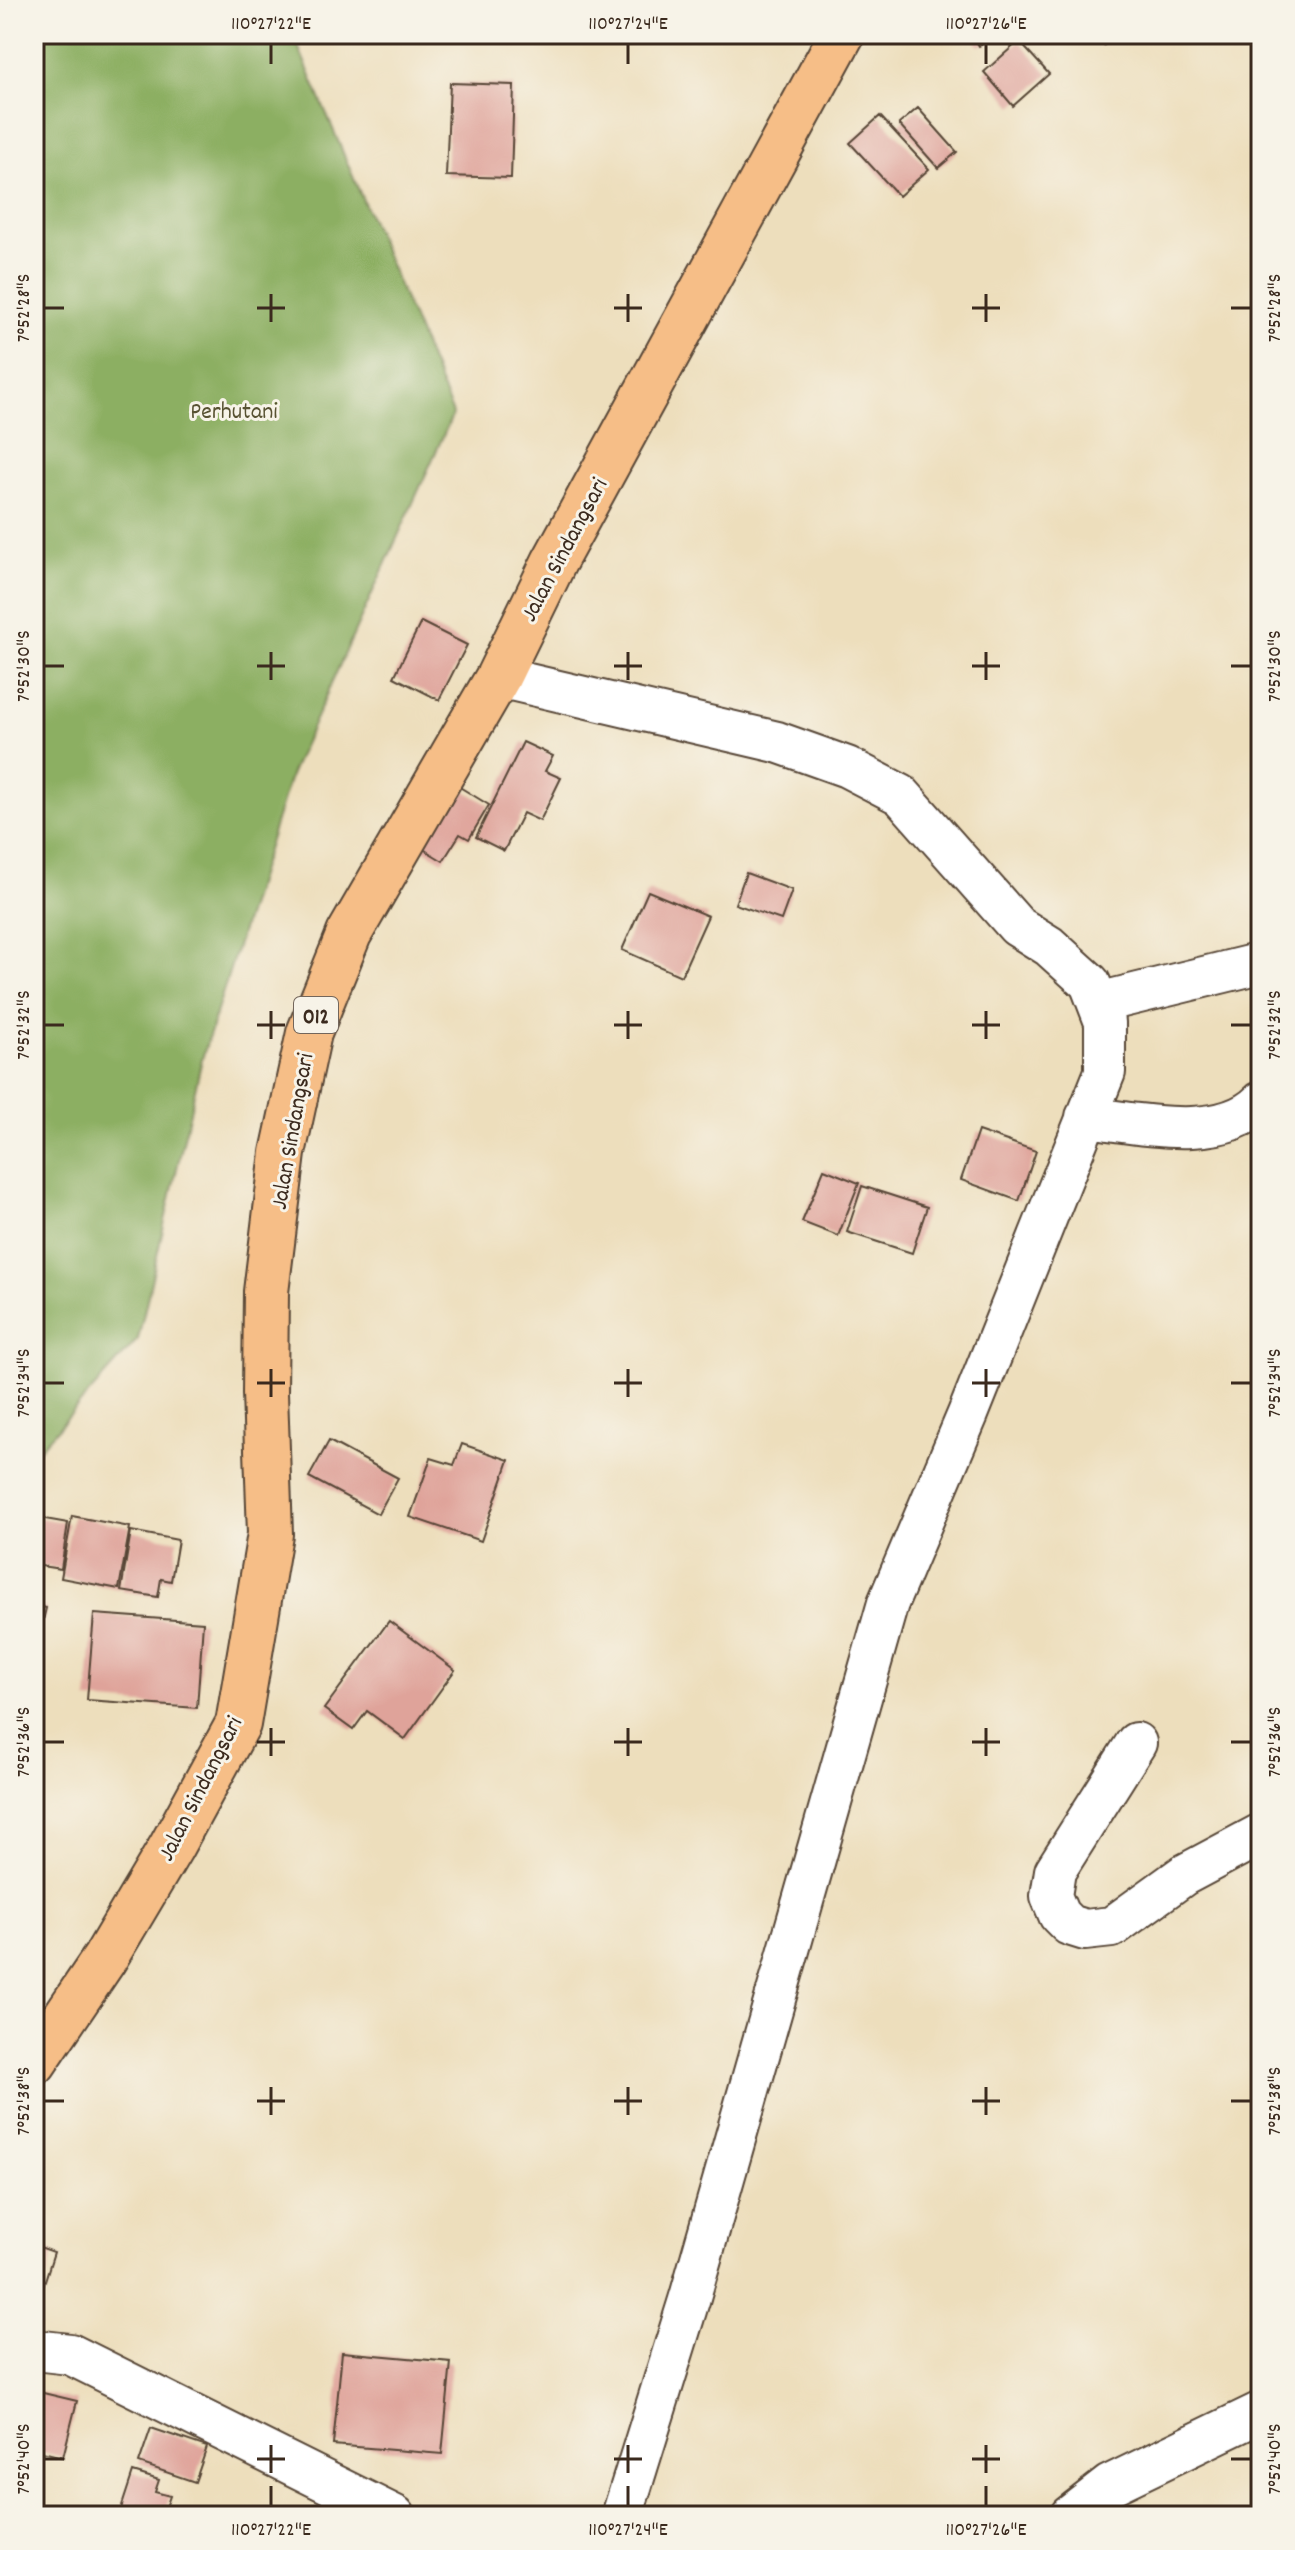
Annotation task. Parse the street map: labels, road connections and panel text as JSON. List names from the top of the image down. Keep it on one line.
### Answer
{"streets":{"main road":["Jalan Sindangsari","012"]},"parks":["Perhutani"],"coordinates":["110°27'22\"E","110°27'24\"E","110°27'26\"E","7°52'28\"S","7°52'30\"S","7°52'32\"S","7°52'34\"S","7°52'36\"S","7°52'38\"S","7°52'40\"S"]}
